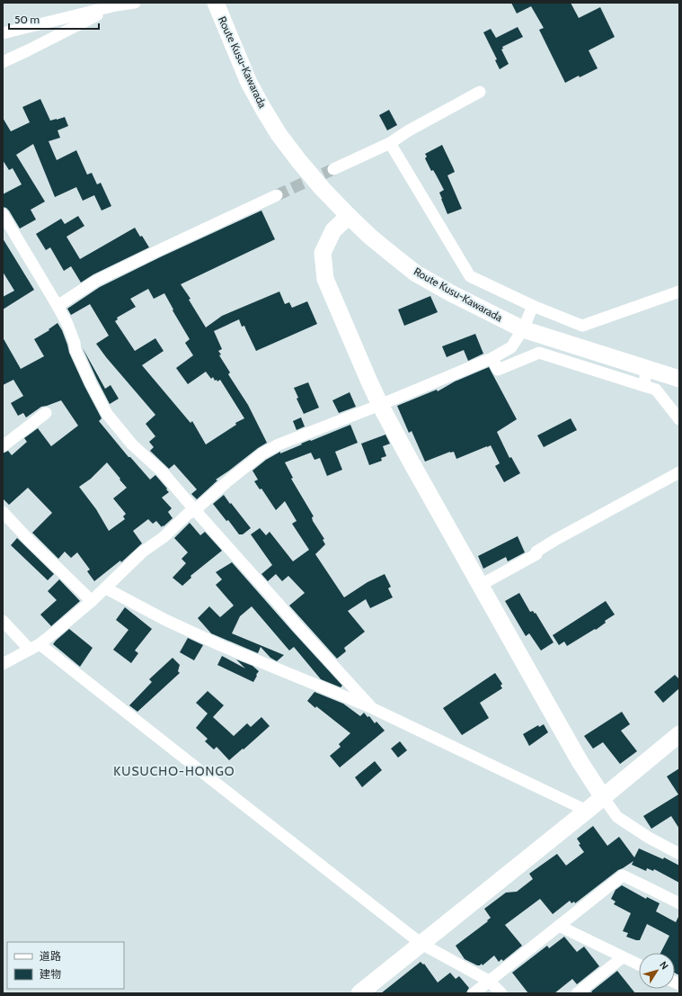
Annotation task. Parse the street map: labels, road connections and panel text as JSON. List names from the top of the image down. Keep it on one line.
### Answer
{"streets":{"street":["Route Kusu-Kawarada"]},"districts":["KUSUCHO-HONGO"],"legend":["道路","建物"],"scale_bar":"50 m","north":"top right"}
